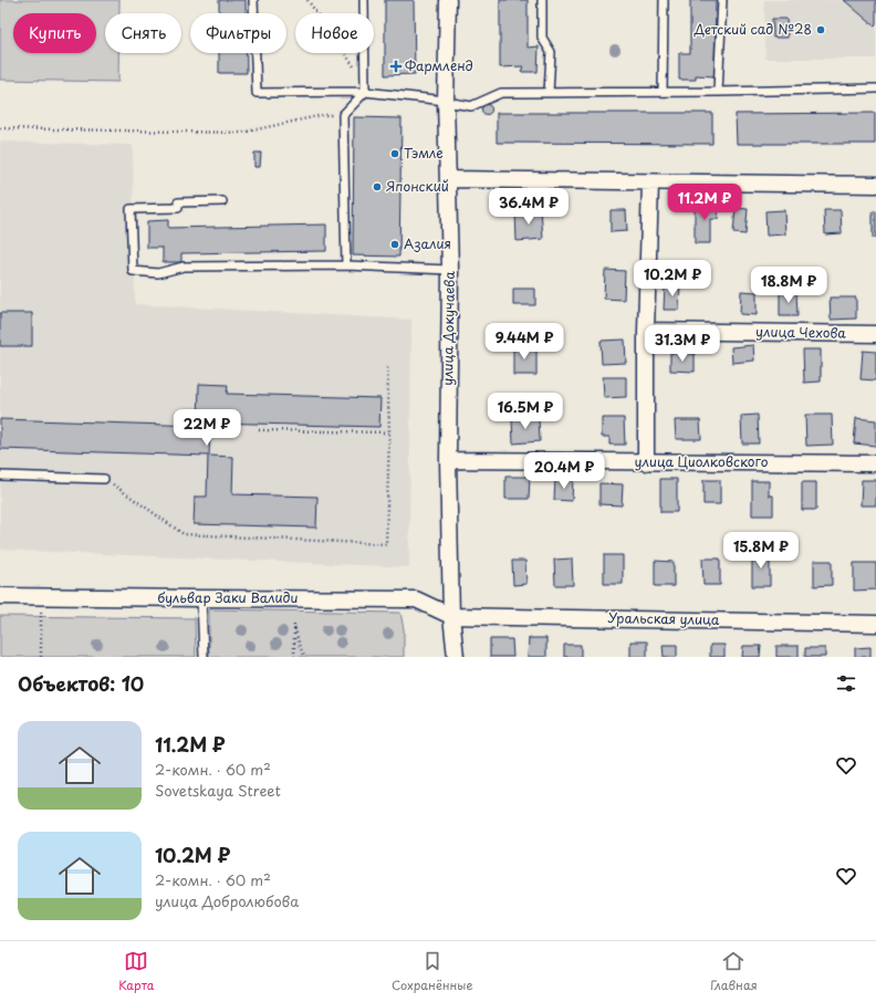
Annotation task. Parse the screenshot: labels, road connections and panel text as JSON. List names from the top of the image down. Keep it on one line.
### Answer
{"streets":{"street":["улица Докучаева","улица Чехова","улица Циолковского","бульвар Заки Валиди","Уральская улица"]},"crossings":[["улица Докучаева","улица Циолковского"],["улица Докучаева","бульвар Заки Валиди"],["улица Докучаева","Уральская улица"],["бульвар Заки Валиди","Уральская улица"]],"places":{"other":["Детский сад №28","Тэмле","Японский","Азалия"],"health":["Фармленд"]},"page":{"chip":["Купить","Снять","Фильтры","Новое"],"price":["11.2M ₽","36.4M ₽","10.2M ₽","18.8M ₽","9.44M ₽","31.3M ₽","16.5M ₽","22M ₽","20.4M ₽","15.8M ₽"],"heading":"Объектов: 10","list":[{"name":"11.2M ₽","note":"2-комн. · 60 m² · Sovetskaya Street"},{"name":"10.2M ₽","note":"2-комн. · 60 m² · улица Добролюбова"}],"tabs":["Карта","Сохранённые","Главная"]}}
